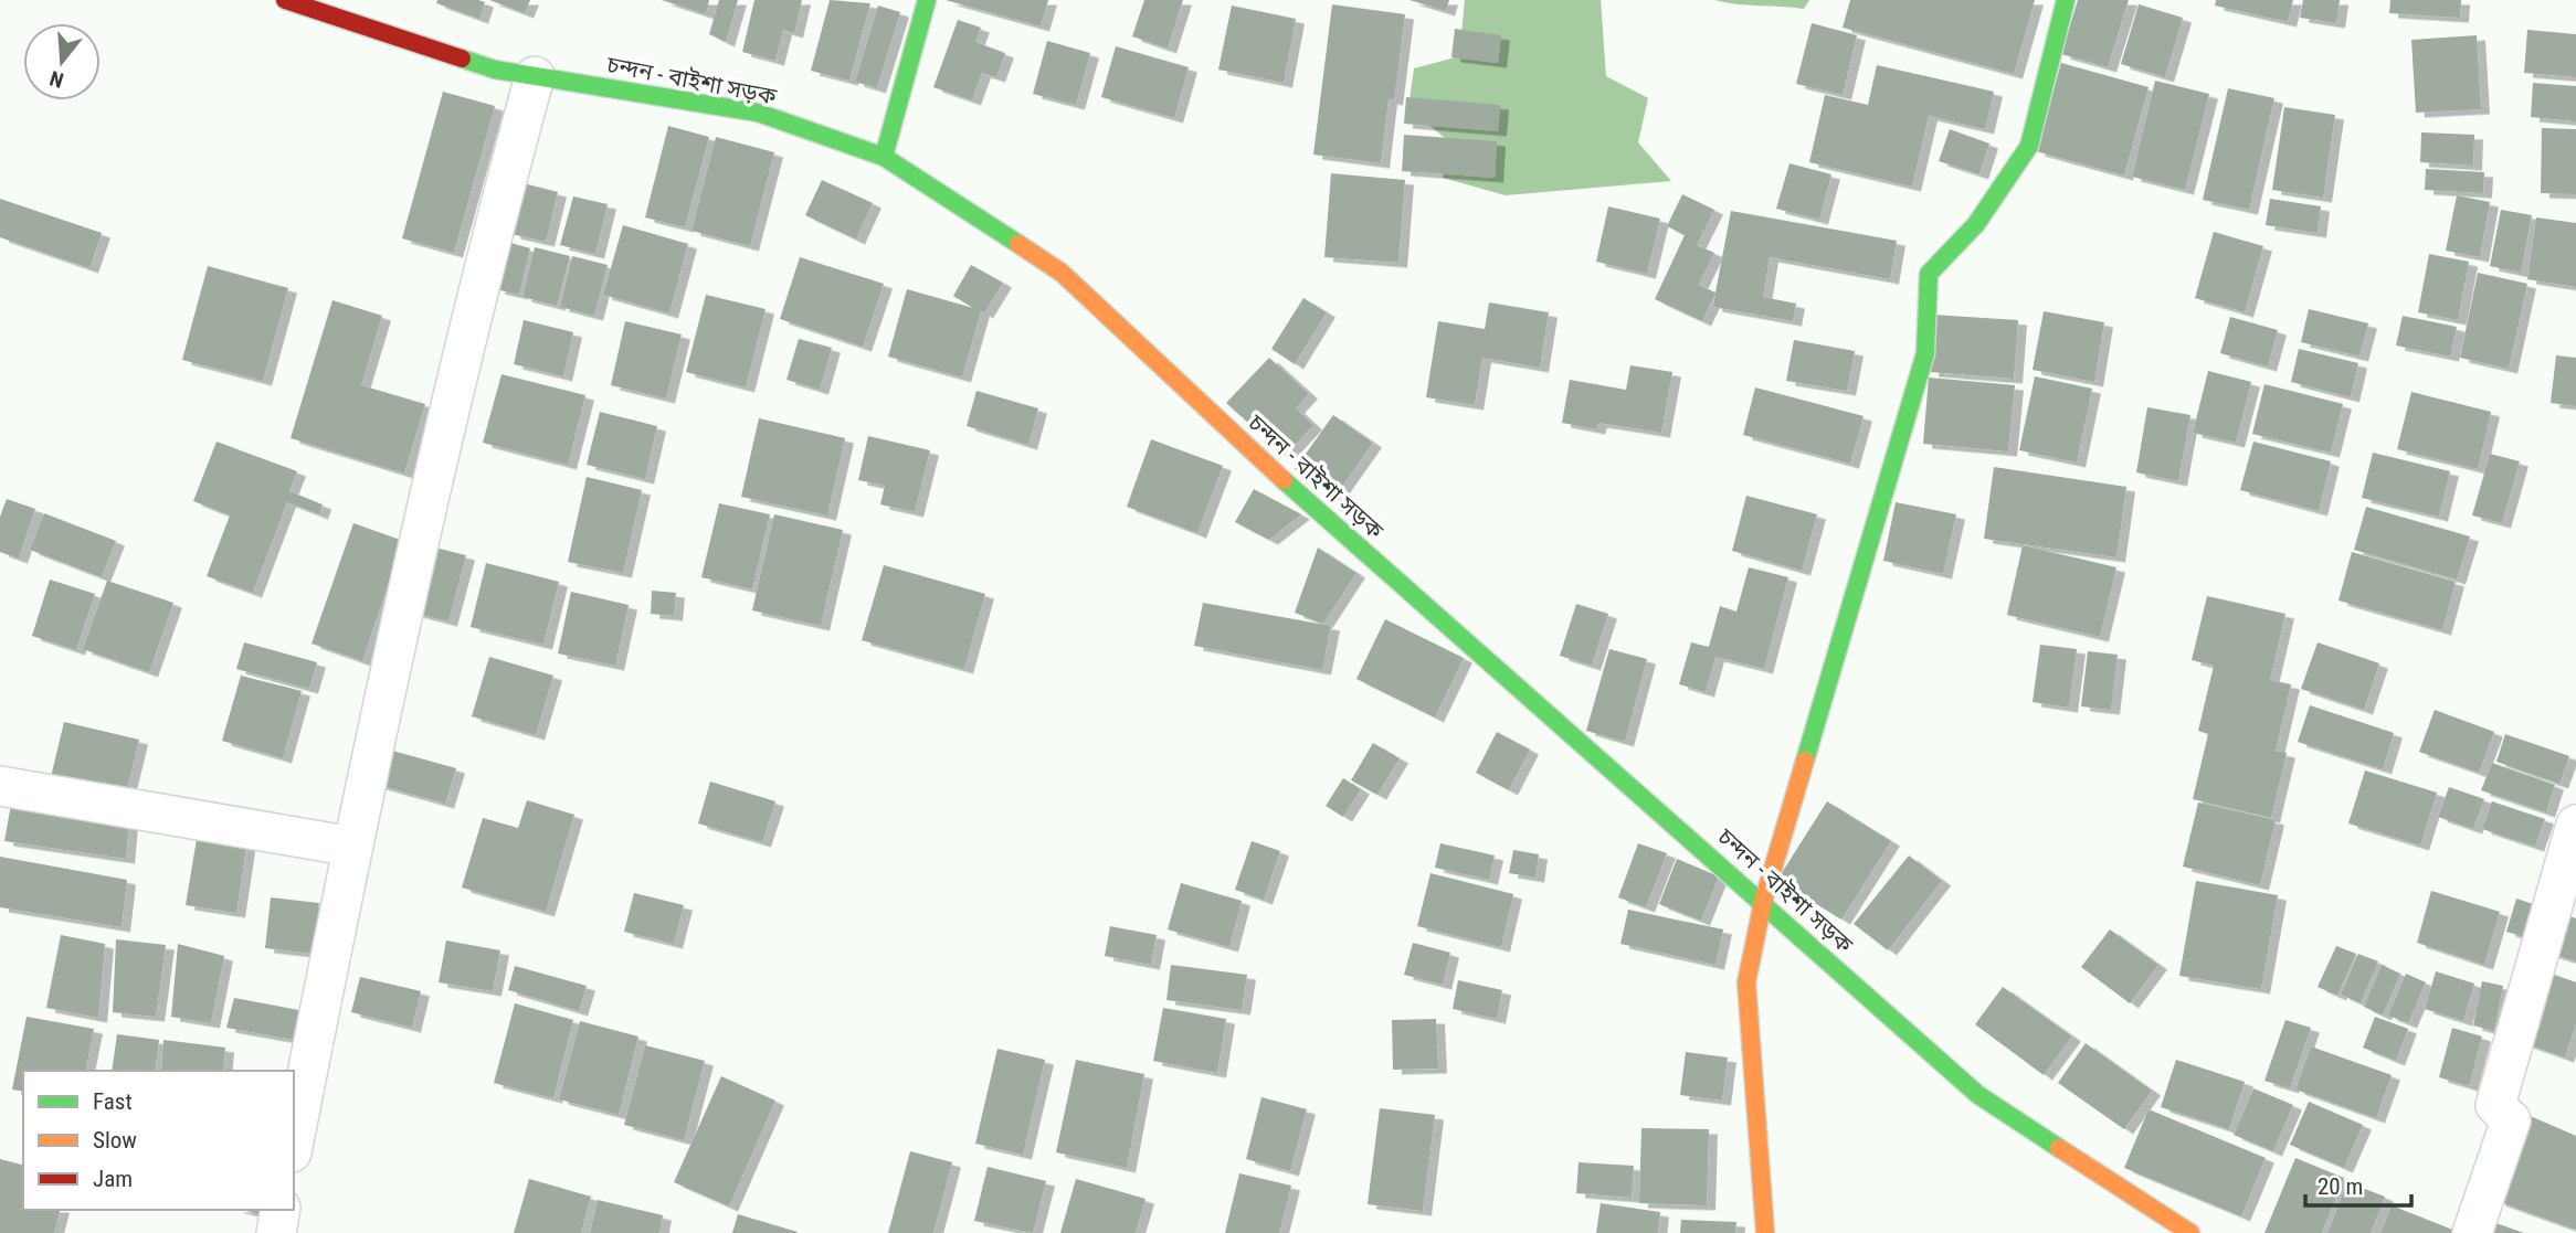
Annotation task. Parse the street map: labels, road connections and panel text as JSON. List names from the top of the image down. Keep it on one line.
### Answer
{"streets":{"main road":["চন্দন - বাইশা সড়ক"]},"legend":["Fast","Slow","Jam"],"scale_bar":"20 m","north":"bottom"}
